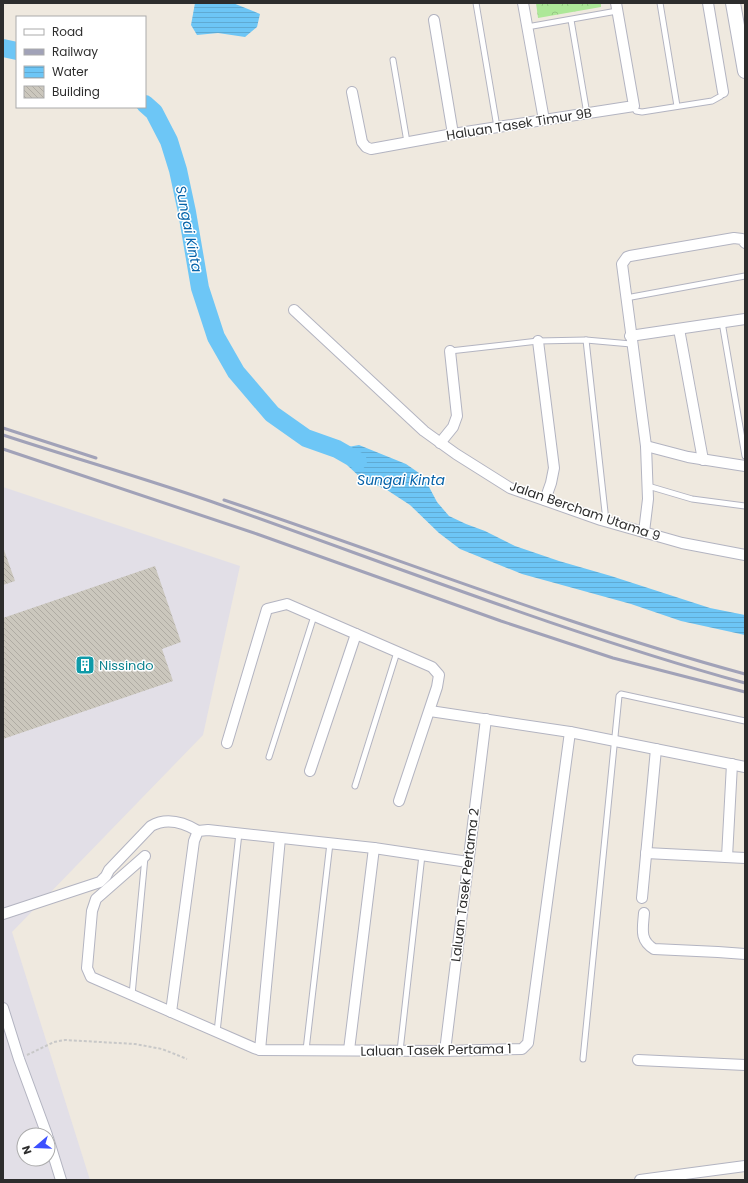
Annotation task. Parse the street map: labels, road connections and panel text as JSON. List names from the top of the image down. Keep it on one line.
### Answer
{"streets":{"street":["Haluan Tasek Timur 9B","Jalan Bercham Utama 9","Laluan Tasek Pertama 2","Laluan Tasek Pertama 1"]},"crossings":[["Laluan Tasek Pertama 2","Laluan Tasek Pertama 1"]],"water":["Sungai Kinta"],"places":{"building":["Nissindo"]},"legend":["Road","Railway","Water","Building"],"north":"left"}
